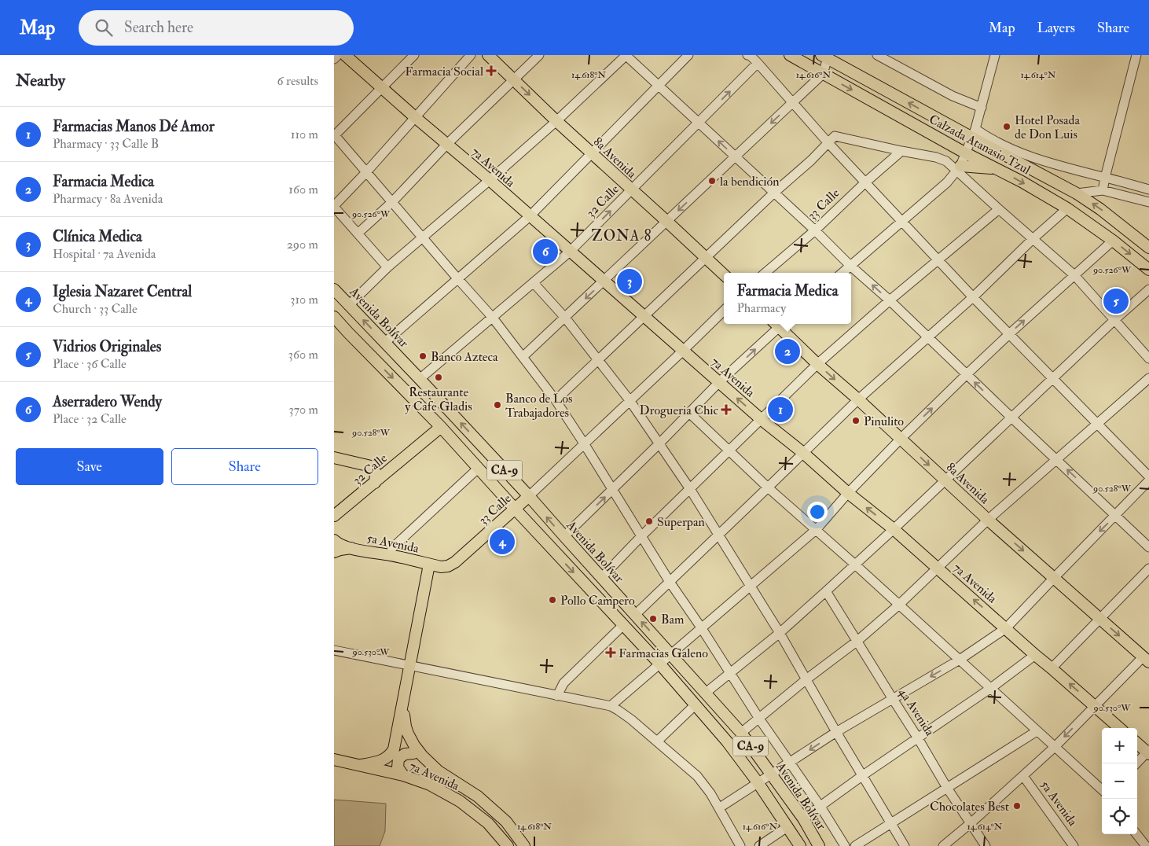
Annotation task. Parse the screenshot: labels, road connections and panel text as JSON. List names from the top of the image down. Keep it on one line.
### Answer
{"streets":{"main road":["Calzada Atanasio Tzul","8a Avenida","7a Avenida","32 Calle","33 Calle","Avenida Bolívar","CA-9","5a Avenida"],"street":["4a Avenida"]},"crossings":[["8a Avenida","32 Calle"],["7a Avenida","32 Calle"],["7a Avenida","33 Calle"],["32 Calle","Avenida Bolívar"],["32 Calle","CA-9"],["33 Calle","Avenida Bolívar"],["33 Calle","CA-9"],["33 Calle","5a Avenida"]],"one_way":["8a Avenida"],"districts":["ZONA 8"],"places":{"health":["Farmacia Social","Drogueria Chic","Farmacias Galeno"],"other":["Hotel Posada de Don Luis","la bendición","Banco Azteca","Restaurante y Cafe Gladis","Banco de Los Trabajadores","Pinulito","Superpan","Pollo Campero","Bam","Chocolates Best"]},"page":{"header":"Map","search":"Search here","nav":["Map","Layers","Share"],"heading":["Nearby","6 results"],"list":[{"mark":"1","name":"Farmacias Manos Dé Amor","note":"Pharmacy · 33 Calle B","value":"110 m"},{"mark":"2","name":"Farmacia Medica","note":"Pharmacy · 8a Avenida","value":"160 m"},{"mark":"3","name":"Clínica Medica","note":"Hospital · 7a Avenida","value":"290 m"},{"mark":"4","name":"Iglesia Nazaret Central","note":"Church · 33 Calle","value":"310 m"},{"mark":"5","name":"Vidrios Originales","note":"Place · 36 Calle","value":"360 m"},{"mark":"6","name":"Aserradero Wendy","note":"Place · 32 Calle","value":"370 m"}],"pins":["6","3","5","2","1","4"],"popup":["Farmacia Medica","Pharmacy"],"buttons":["Save","Share"],"map_buttons":["+","−"]},"coordinates":["14.618°N","14.616°N","14.614°N","90.526°W","90.528°W","90.530°W"]}
